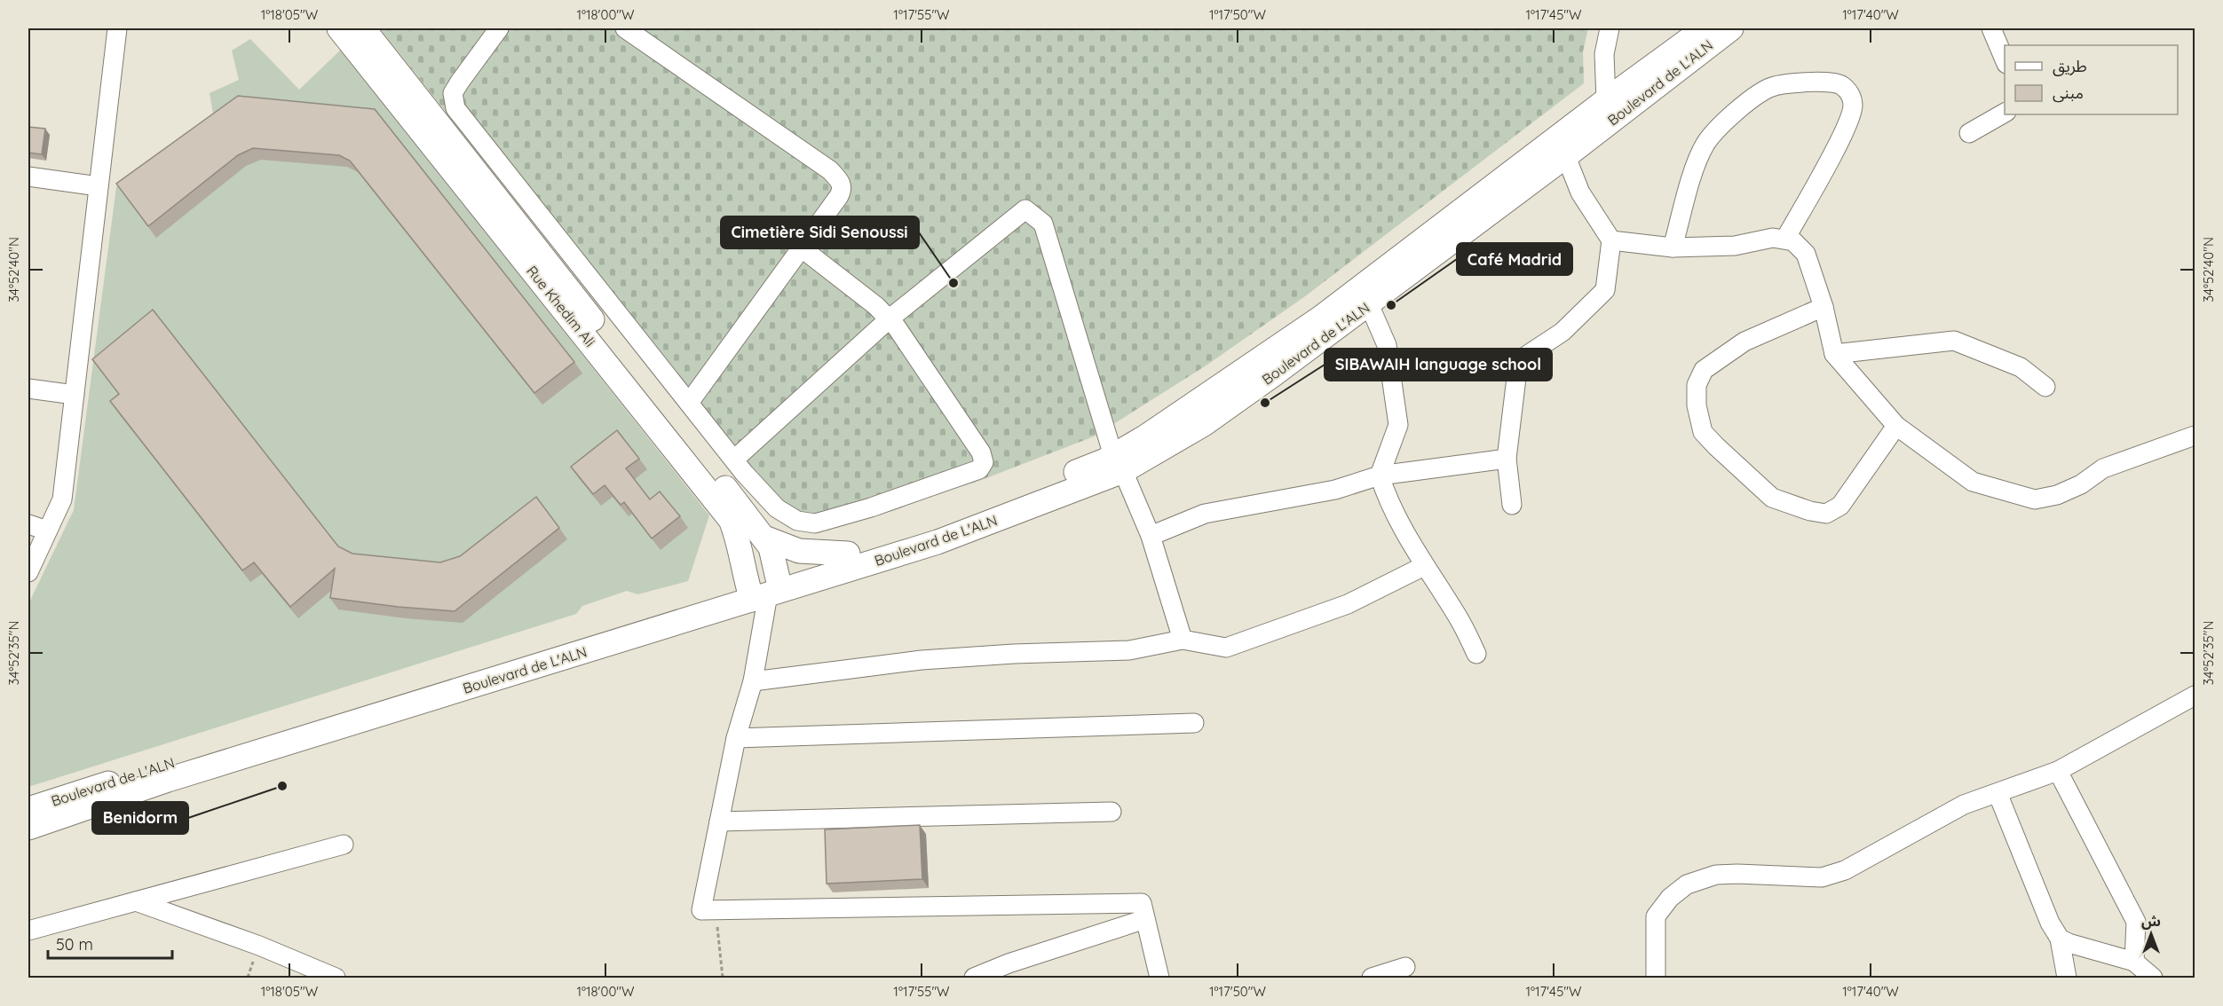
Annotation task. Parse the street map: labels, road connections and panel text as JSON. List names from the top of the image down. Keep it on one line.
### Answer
{"streets":{"main road":["Boulevard de L'ALN","Rue Khedim Ali"]},"crossings":[["Boulevard de L'ALN","Rue Khedim Ali"]],"places":["Cimetière Sidi Senoussi","Café Madrid","SIBAWAIH language school","Benidorm"],"legend":["طريق","مبنى"],"scale_bar":"50 m","north":"top","coordinates":["1°18'05\"W","1°18'00\"W","1°17'55\"W","1°17'50\"W","1°17'45\"W","1°17'40\"W","34°52'40\"N","34°52'35\"N"]}
